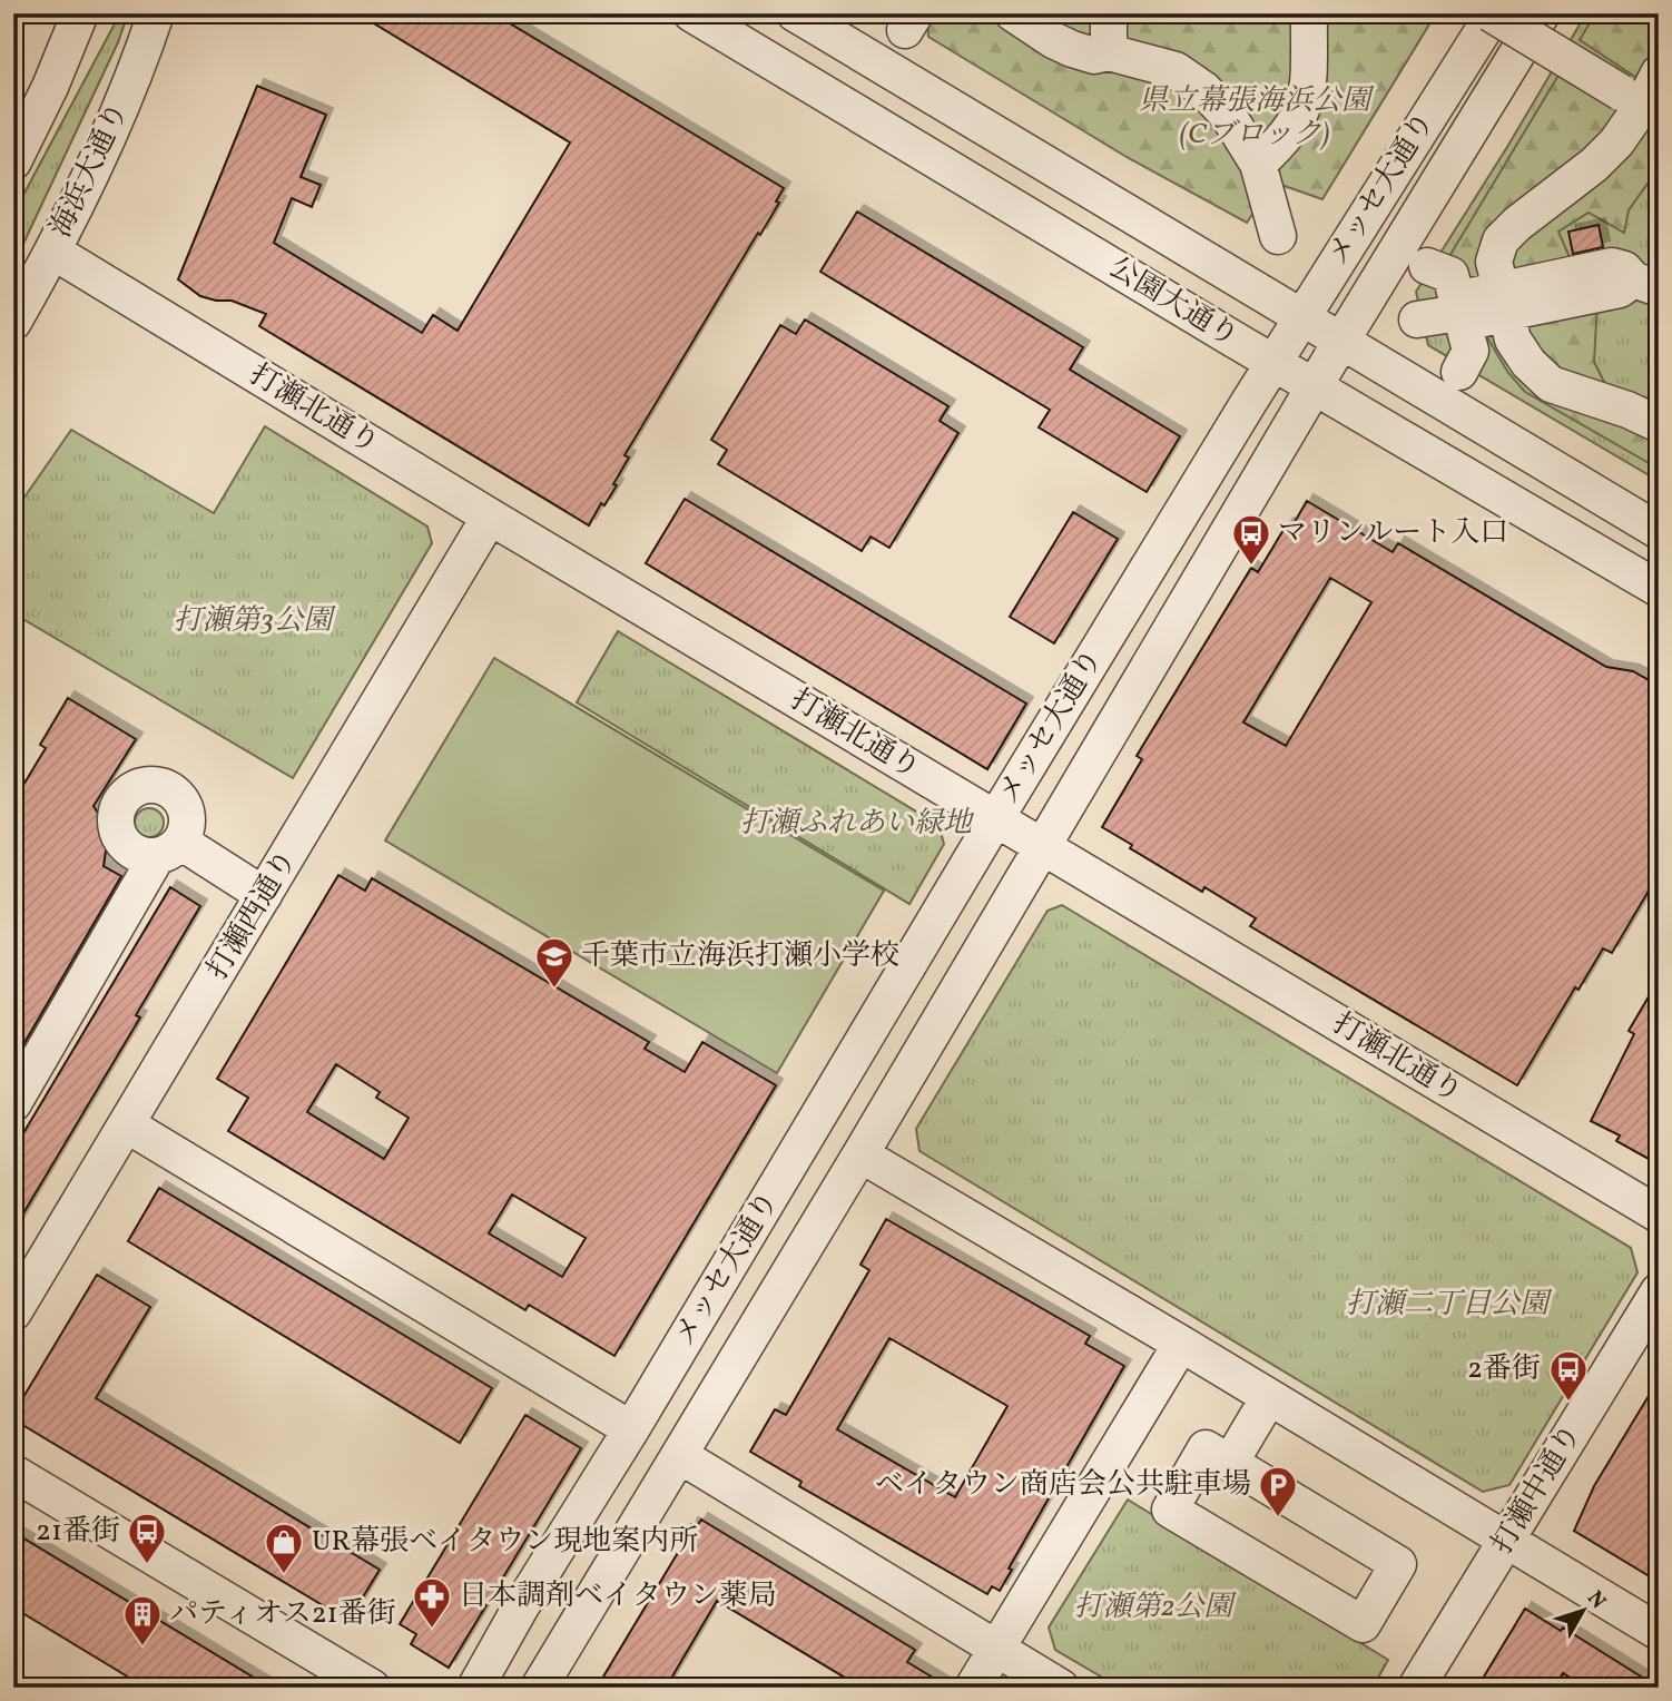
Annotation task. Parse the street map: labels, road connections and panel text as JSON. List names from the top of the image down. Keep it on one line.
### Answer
{"streets":{"street":["海浜大通り","メッセ大通り","公園大通り","打瀬北通り","打瀬西通り","打瀬中通り"]},"crossings":[["海浜大通り","打瀬北通り"],["メッセ大通り","公園大通り"],["メッセ大通り","打瀬北通り"],["打瀬北通り","打瀬西通り"]],"parks":["県立幕張海浜公園 (Cブロック)","打瀬第3公園","打瀬ふれあい緑地","打瀬二丁目公園","打瀬第2公園"],"places":{"bus stop":["マリンルート入口","2番街","21番街"],"school or university":["千葉市立海浜打瀬小学校"],"parking":["ベイタウン商店会公共駐車場"],"shop":["UR幕張ベイタウン現地案内所"],"pharmacy":["日本調剤ベイタウン薬局"],"building":["パティオス21番街"]},"north":"top right"}
